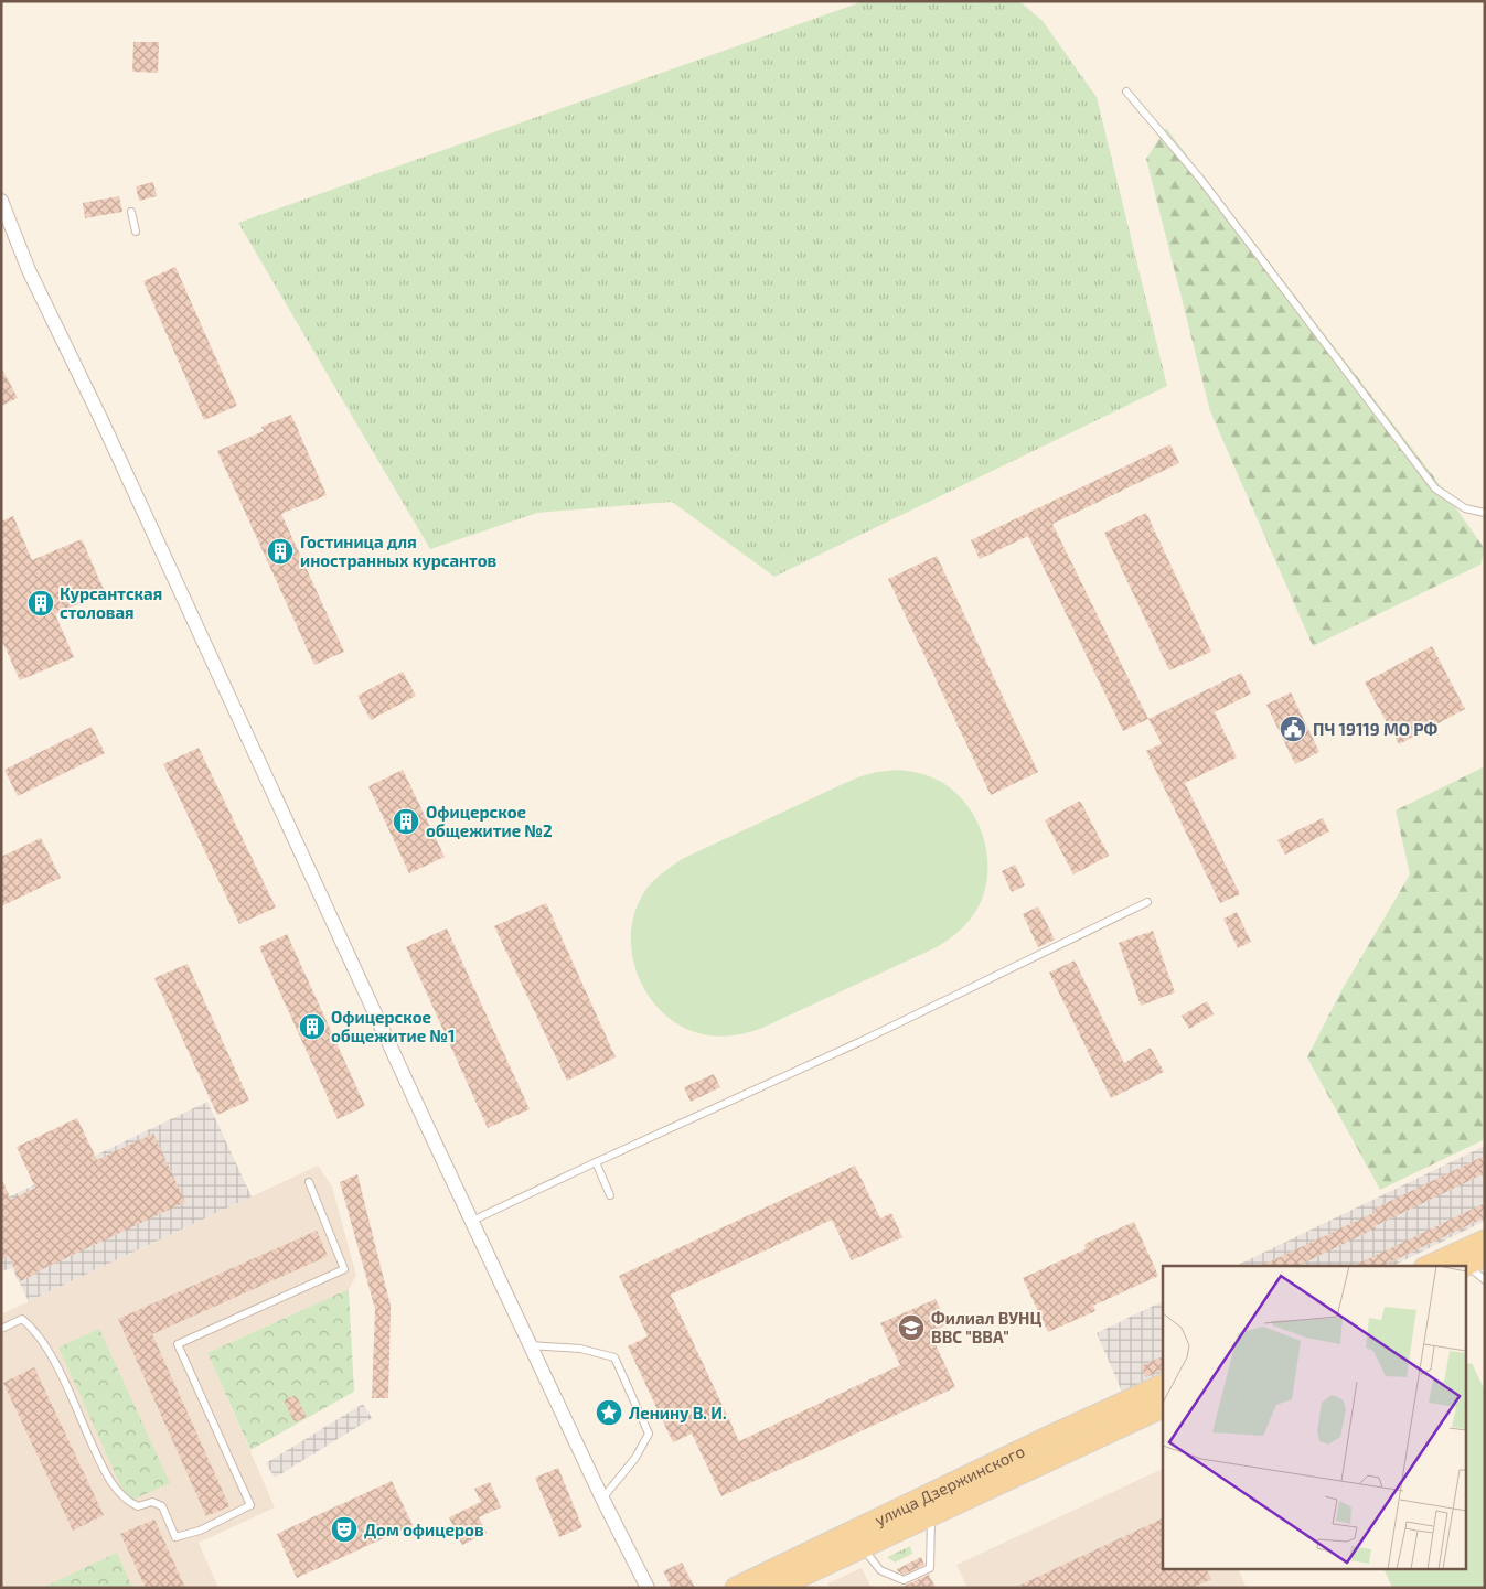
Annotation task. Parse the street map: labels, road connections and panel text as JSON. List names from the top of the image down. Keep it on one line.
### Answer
{"streets":{"main road":["улица Дзержинского"]},"places":{"building":["Гостиница для иностранных курсантов","Курсантская столовая","Офицерское общежитие №2","Офицерское общежитие №1"],"public building":["ПЧ 19119 МО РФ"],"school or university":["Филиал ВУНЦ ВВС \"ВВА\""],"place":["Ленину В. И."],"theatre":["Дом офицеров"]}}
